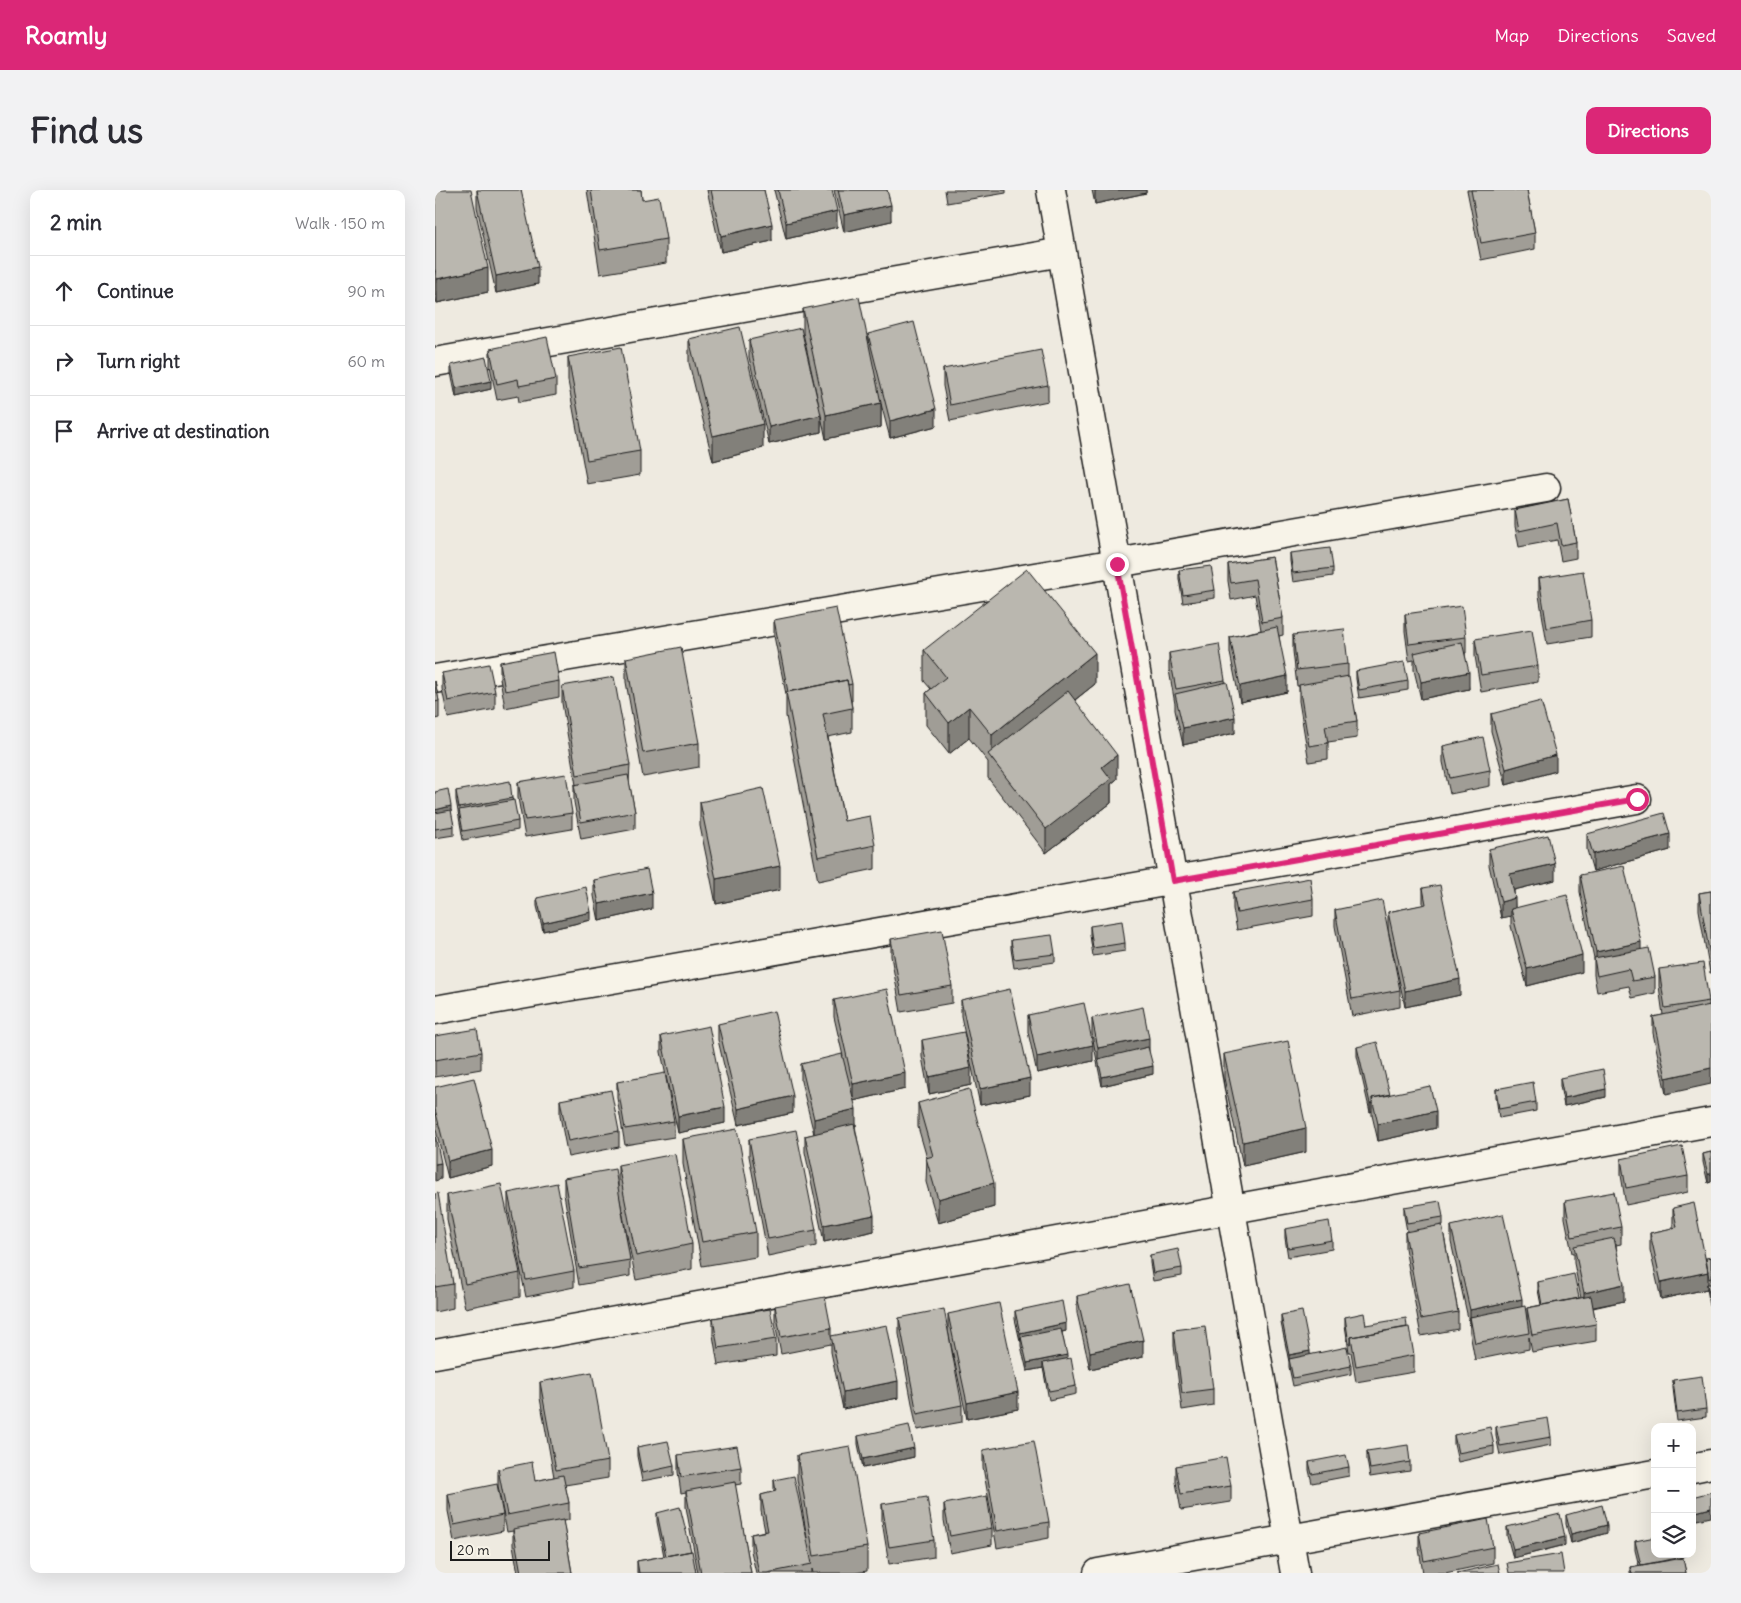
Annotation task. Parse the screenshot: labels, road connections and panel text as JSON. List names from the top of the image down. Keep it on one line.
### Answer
{"scale_bar":"20 m","page":{"header":"Roamly","nav":["Map","Directions","Saved"],"buttons":"Directions","title":"Find us","heading":["2 min","Walk · 150 m"],"list":[["Continue","90 m"],["Turn right","60 m"],"Arrive at destination"],"map_buttons":["+","−"],"scale":"20 m"}}
